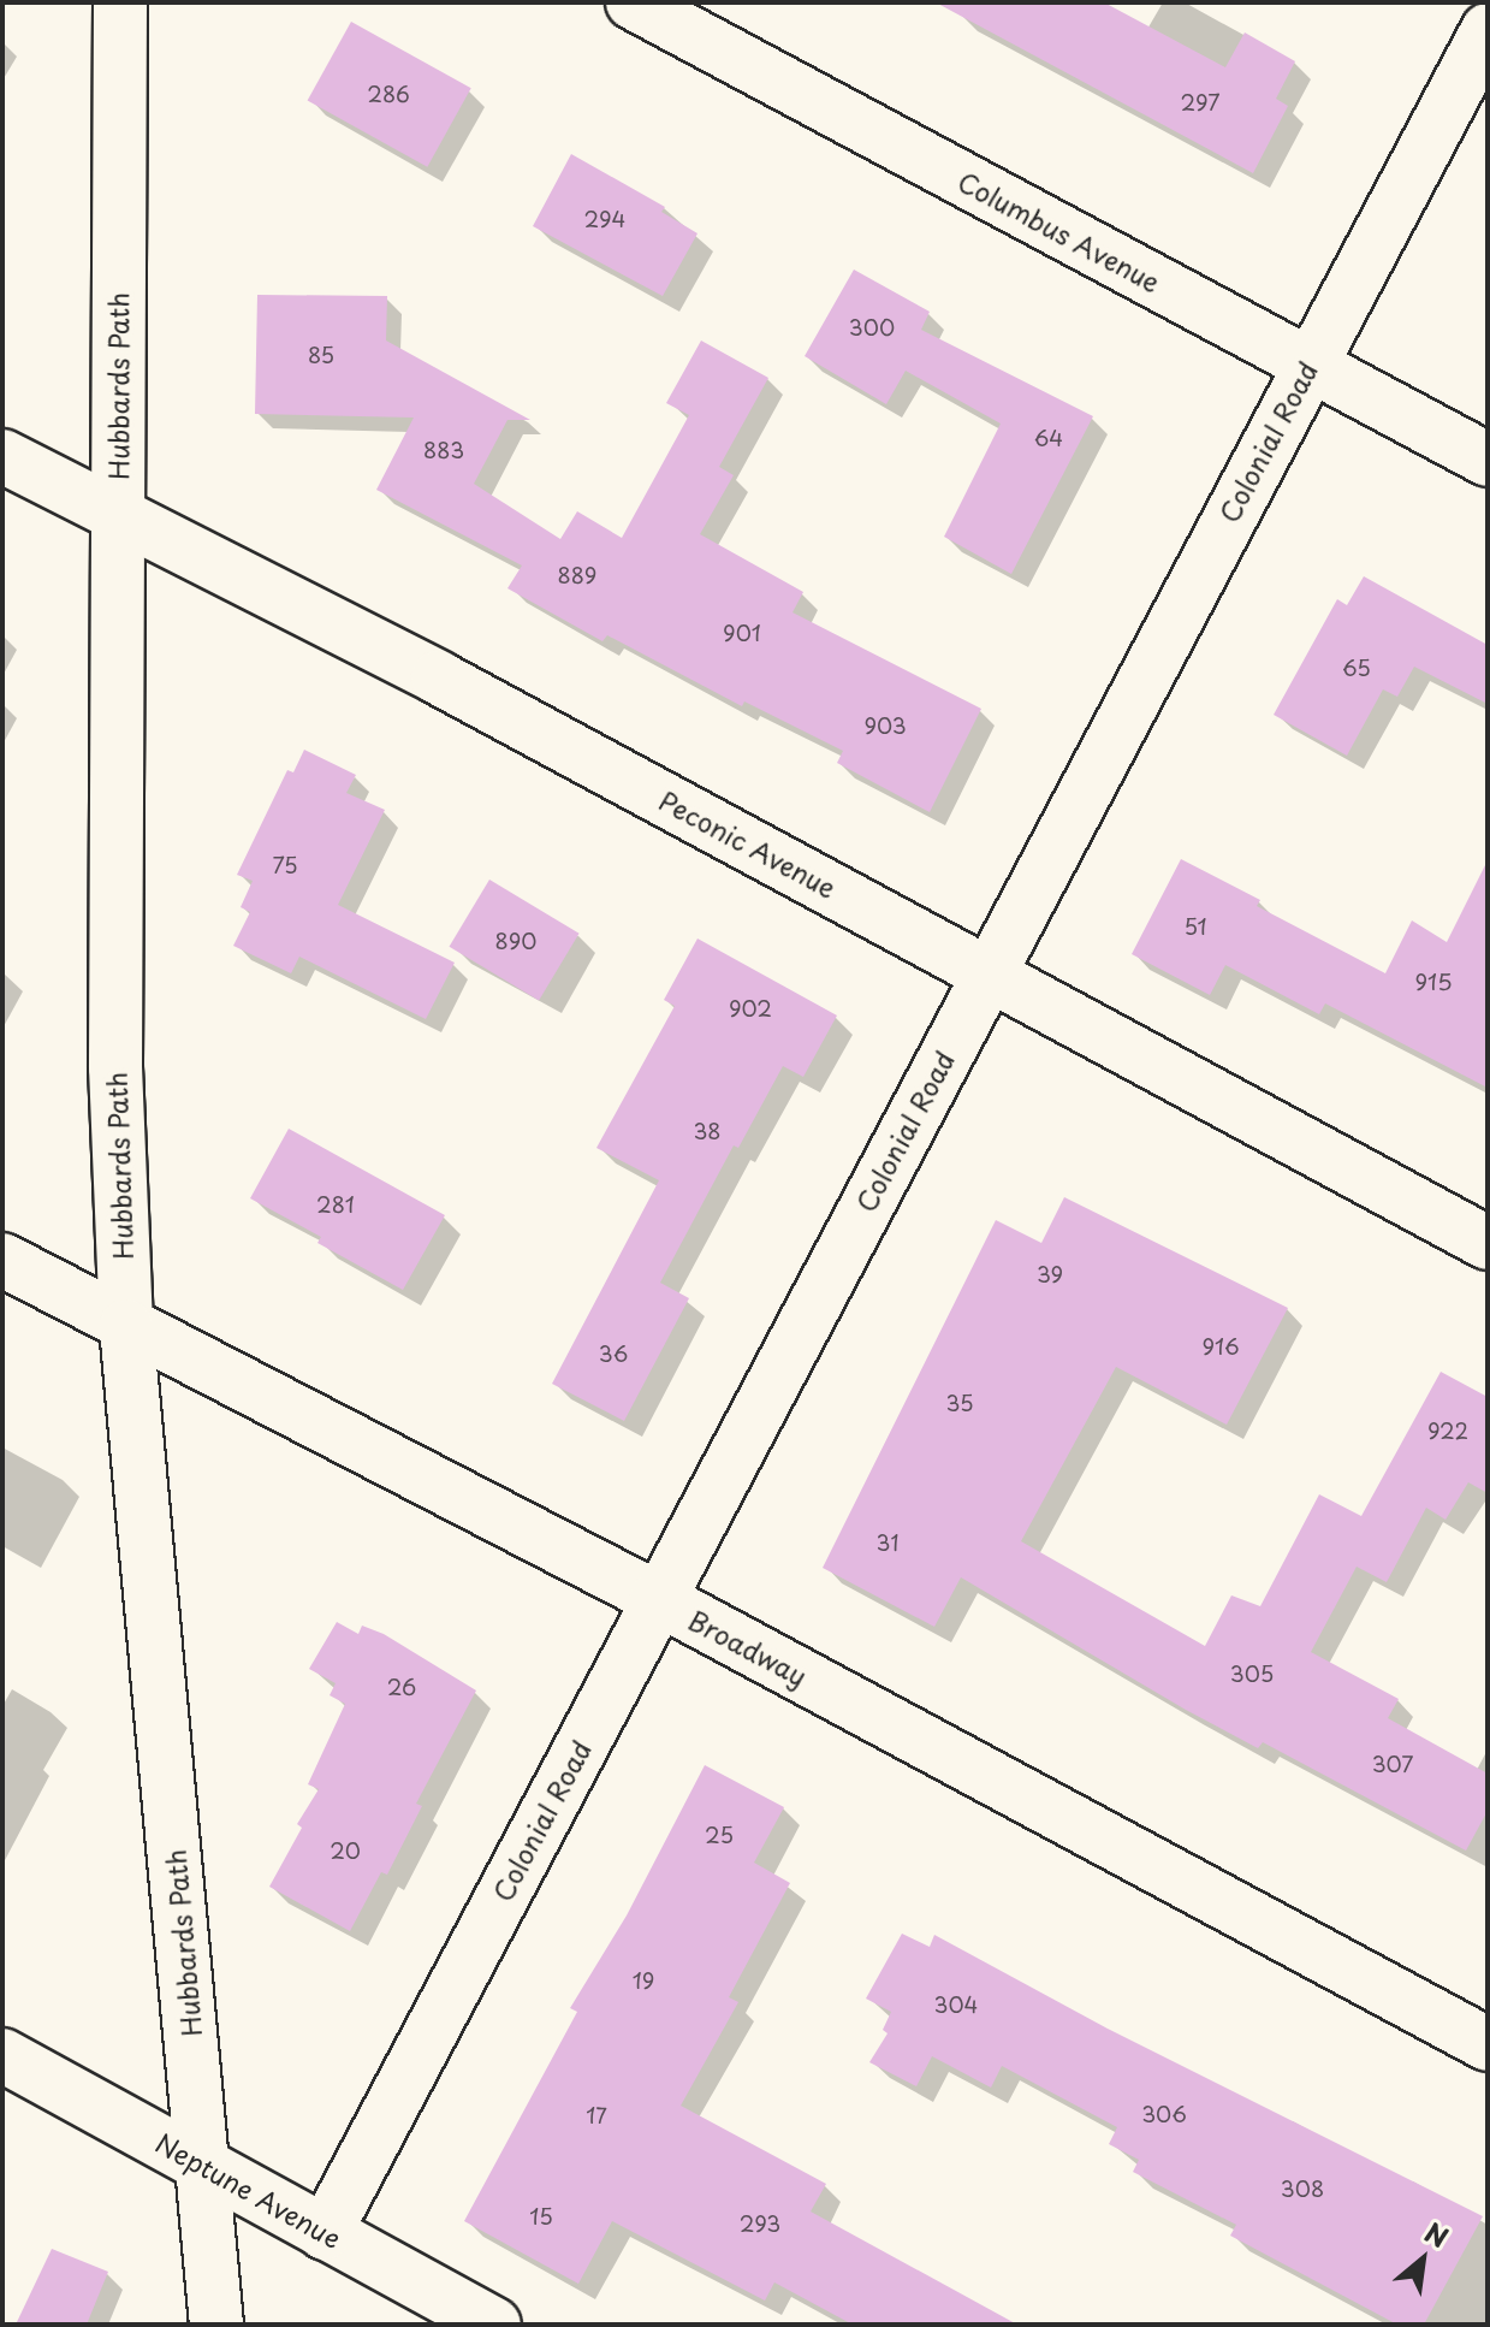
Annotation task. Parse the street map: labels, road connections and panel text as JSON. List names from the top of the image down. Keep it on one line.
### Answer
{"streets":{"street":["Columbus Avenue","Hubbards Path","Colonial Road","Peconic Avenue","Broadway","Neptune Avenue"]},"crossings":[["Columbus Avenue","Colonial Road"],["Hubbards Path","Peconic Avenue"],["Hubbards Path","Broadway"],["Hubbards Path","Neptune Avenue"],["Colonial Road","Peconic Avenue"],["Colonial Road","Broadway"],["Colonial Road","Neptune Avenue"]],"house_numbers":["286","297","294","300","85","64","883","889","901","65","903","75","51","890","915","902","38","281","39","916","36","35","922","31","305","26","307","25","20","19","304","306","17","308","15","293"],"north":"top right"}
